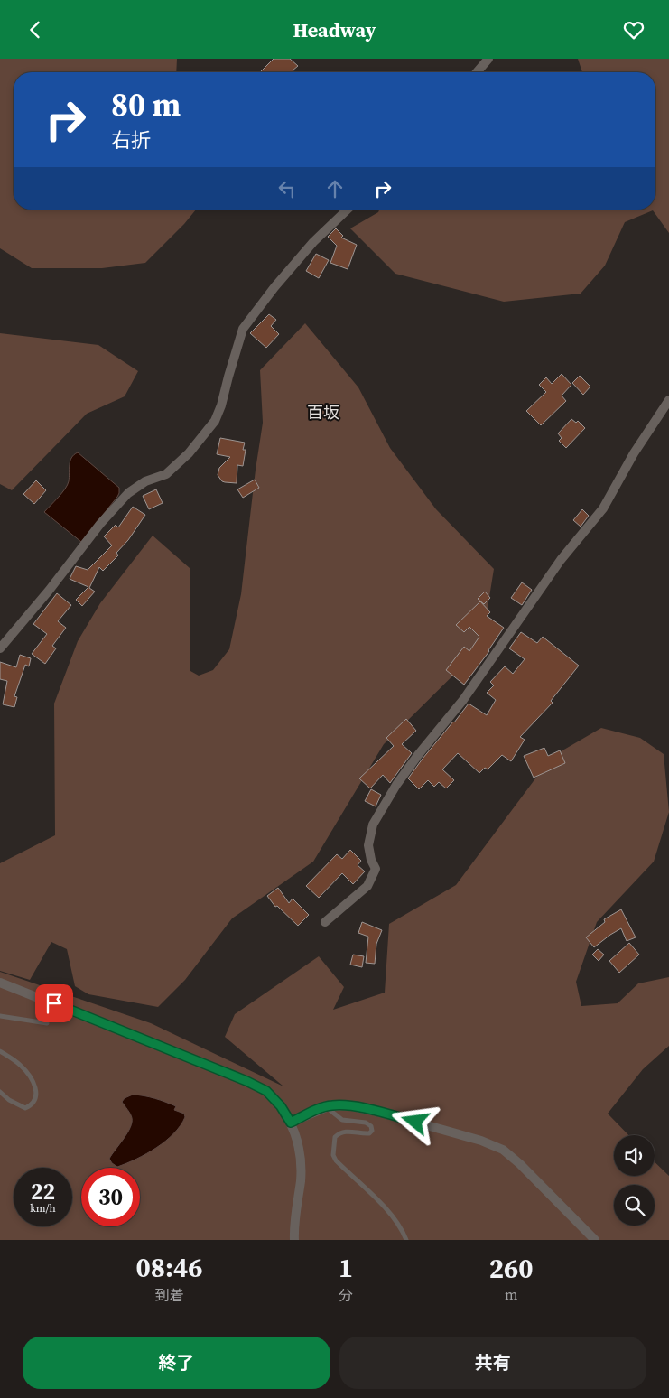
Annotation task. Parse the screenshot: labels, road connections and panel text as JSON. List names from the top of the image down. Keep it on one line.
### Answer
{"districts":["百坂"],"page":{"header":"Headway","turn":["80 m","右折"],"speed":"22 km/h","limit":"30","eta":["08:46","到着","1","分","260","m"],"buttons":["終了","共有"]}}
